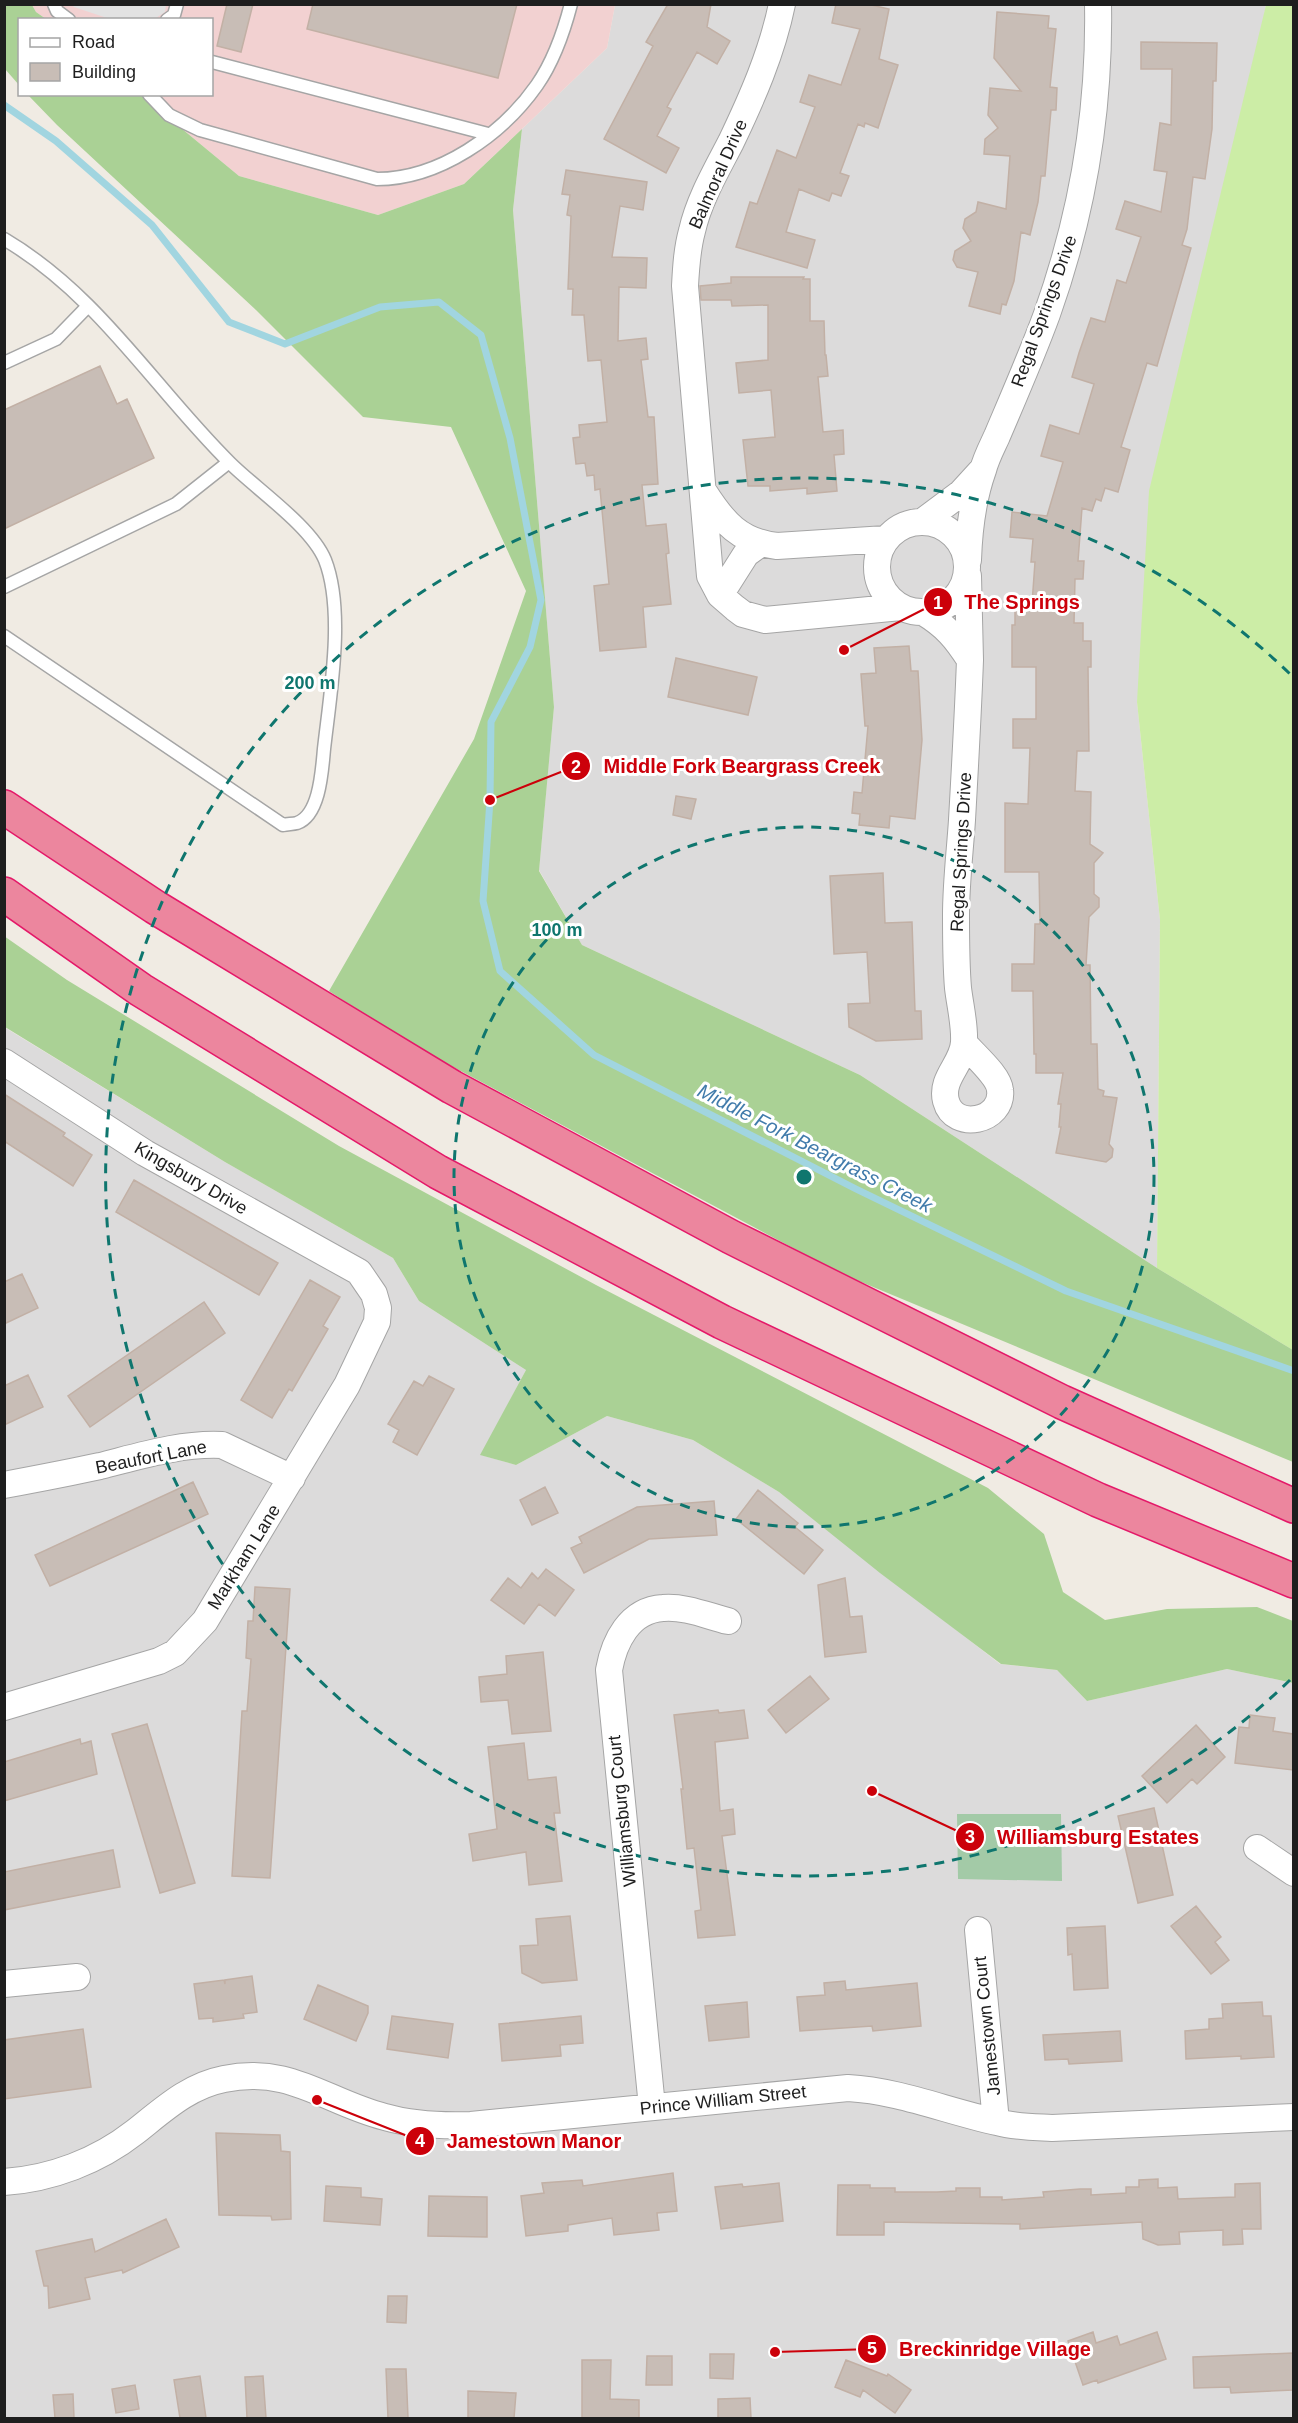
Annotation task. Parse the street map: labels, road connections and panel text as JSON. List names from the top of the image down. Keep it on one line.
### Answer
{"streets":{"street":["Balmoral Drive","Regal Springs Drive","Kingsbury Drive","Beaufort Lane","Markham Lane","Williamsburg Court","Jamestown Court","Prince William Street"]},"crossings":[["Balmoral Drive","Regal Springs Drive"],["Kingsbury Drive","Markham Lane"],["Beaufort Lane","Markham Lane"],["Williamsburg Court","Prince William Street"],["Jamestown Court","Prince William Street"]],"water":["Middle Fork Beargrass Creek"],"places":["The Springs","Middle Fork Beargrass Creek","Williamsburg Estates","Jamestown Manor","Breckinridge Village"],"legend":["Road","Building"],"rings":["200 m","100 m"]}
